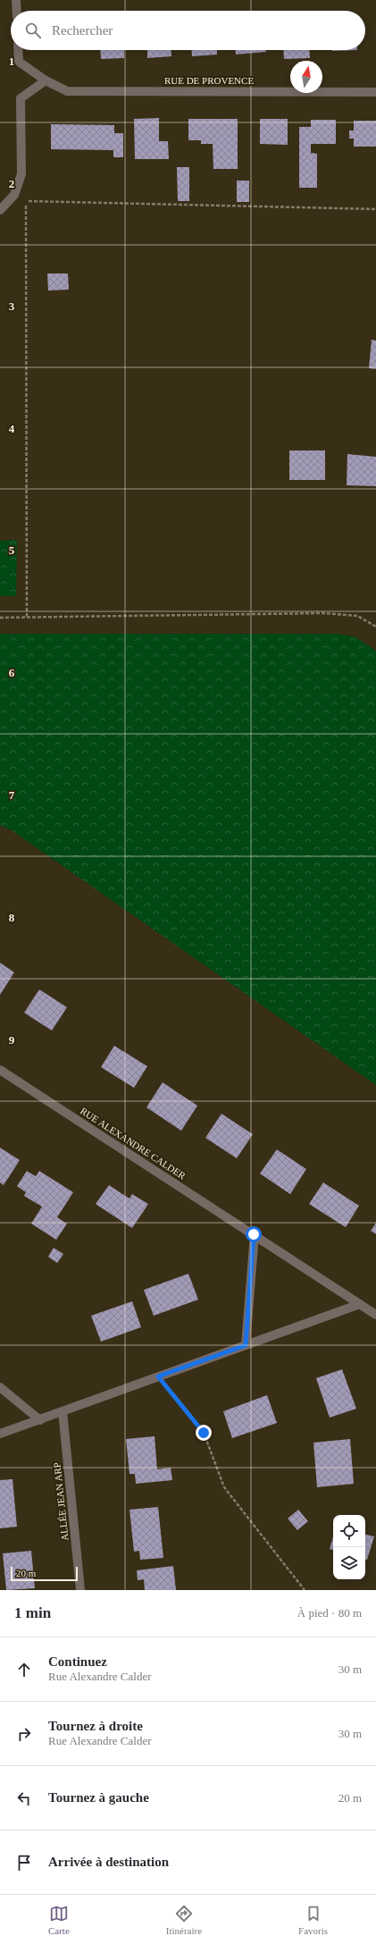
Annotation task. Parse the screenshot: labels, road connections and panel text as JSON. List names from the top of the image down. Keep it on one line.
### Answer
{"streets":{"street":["RUE DE PROVENCE","RUE ALEXANDRE CALDER","ALLÉE JEAN ARP"]},"scale_bar":"20 m","north":"top","page":{"search":"Rechercher","scale":"20 m","heading":["1 min","À pied · 80 m"],"list":[["Continuez","Rue Alexandre Calder","30 m"],["Tournez à droite","Rue Alexandre Calder","30 m"],["Tournez à gauche","20 m"],"Arrivée à destination"],"nav":["Carte","Itinéraire","Favoris"]},"grid":{"rows":["1","2","3","4","5","6","7","8","9"]}}
